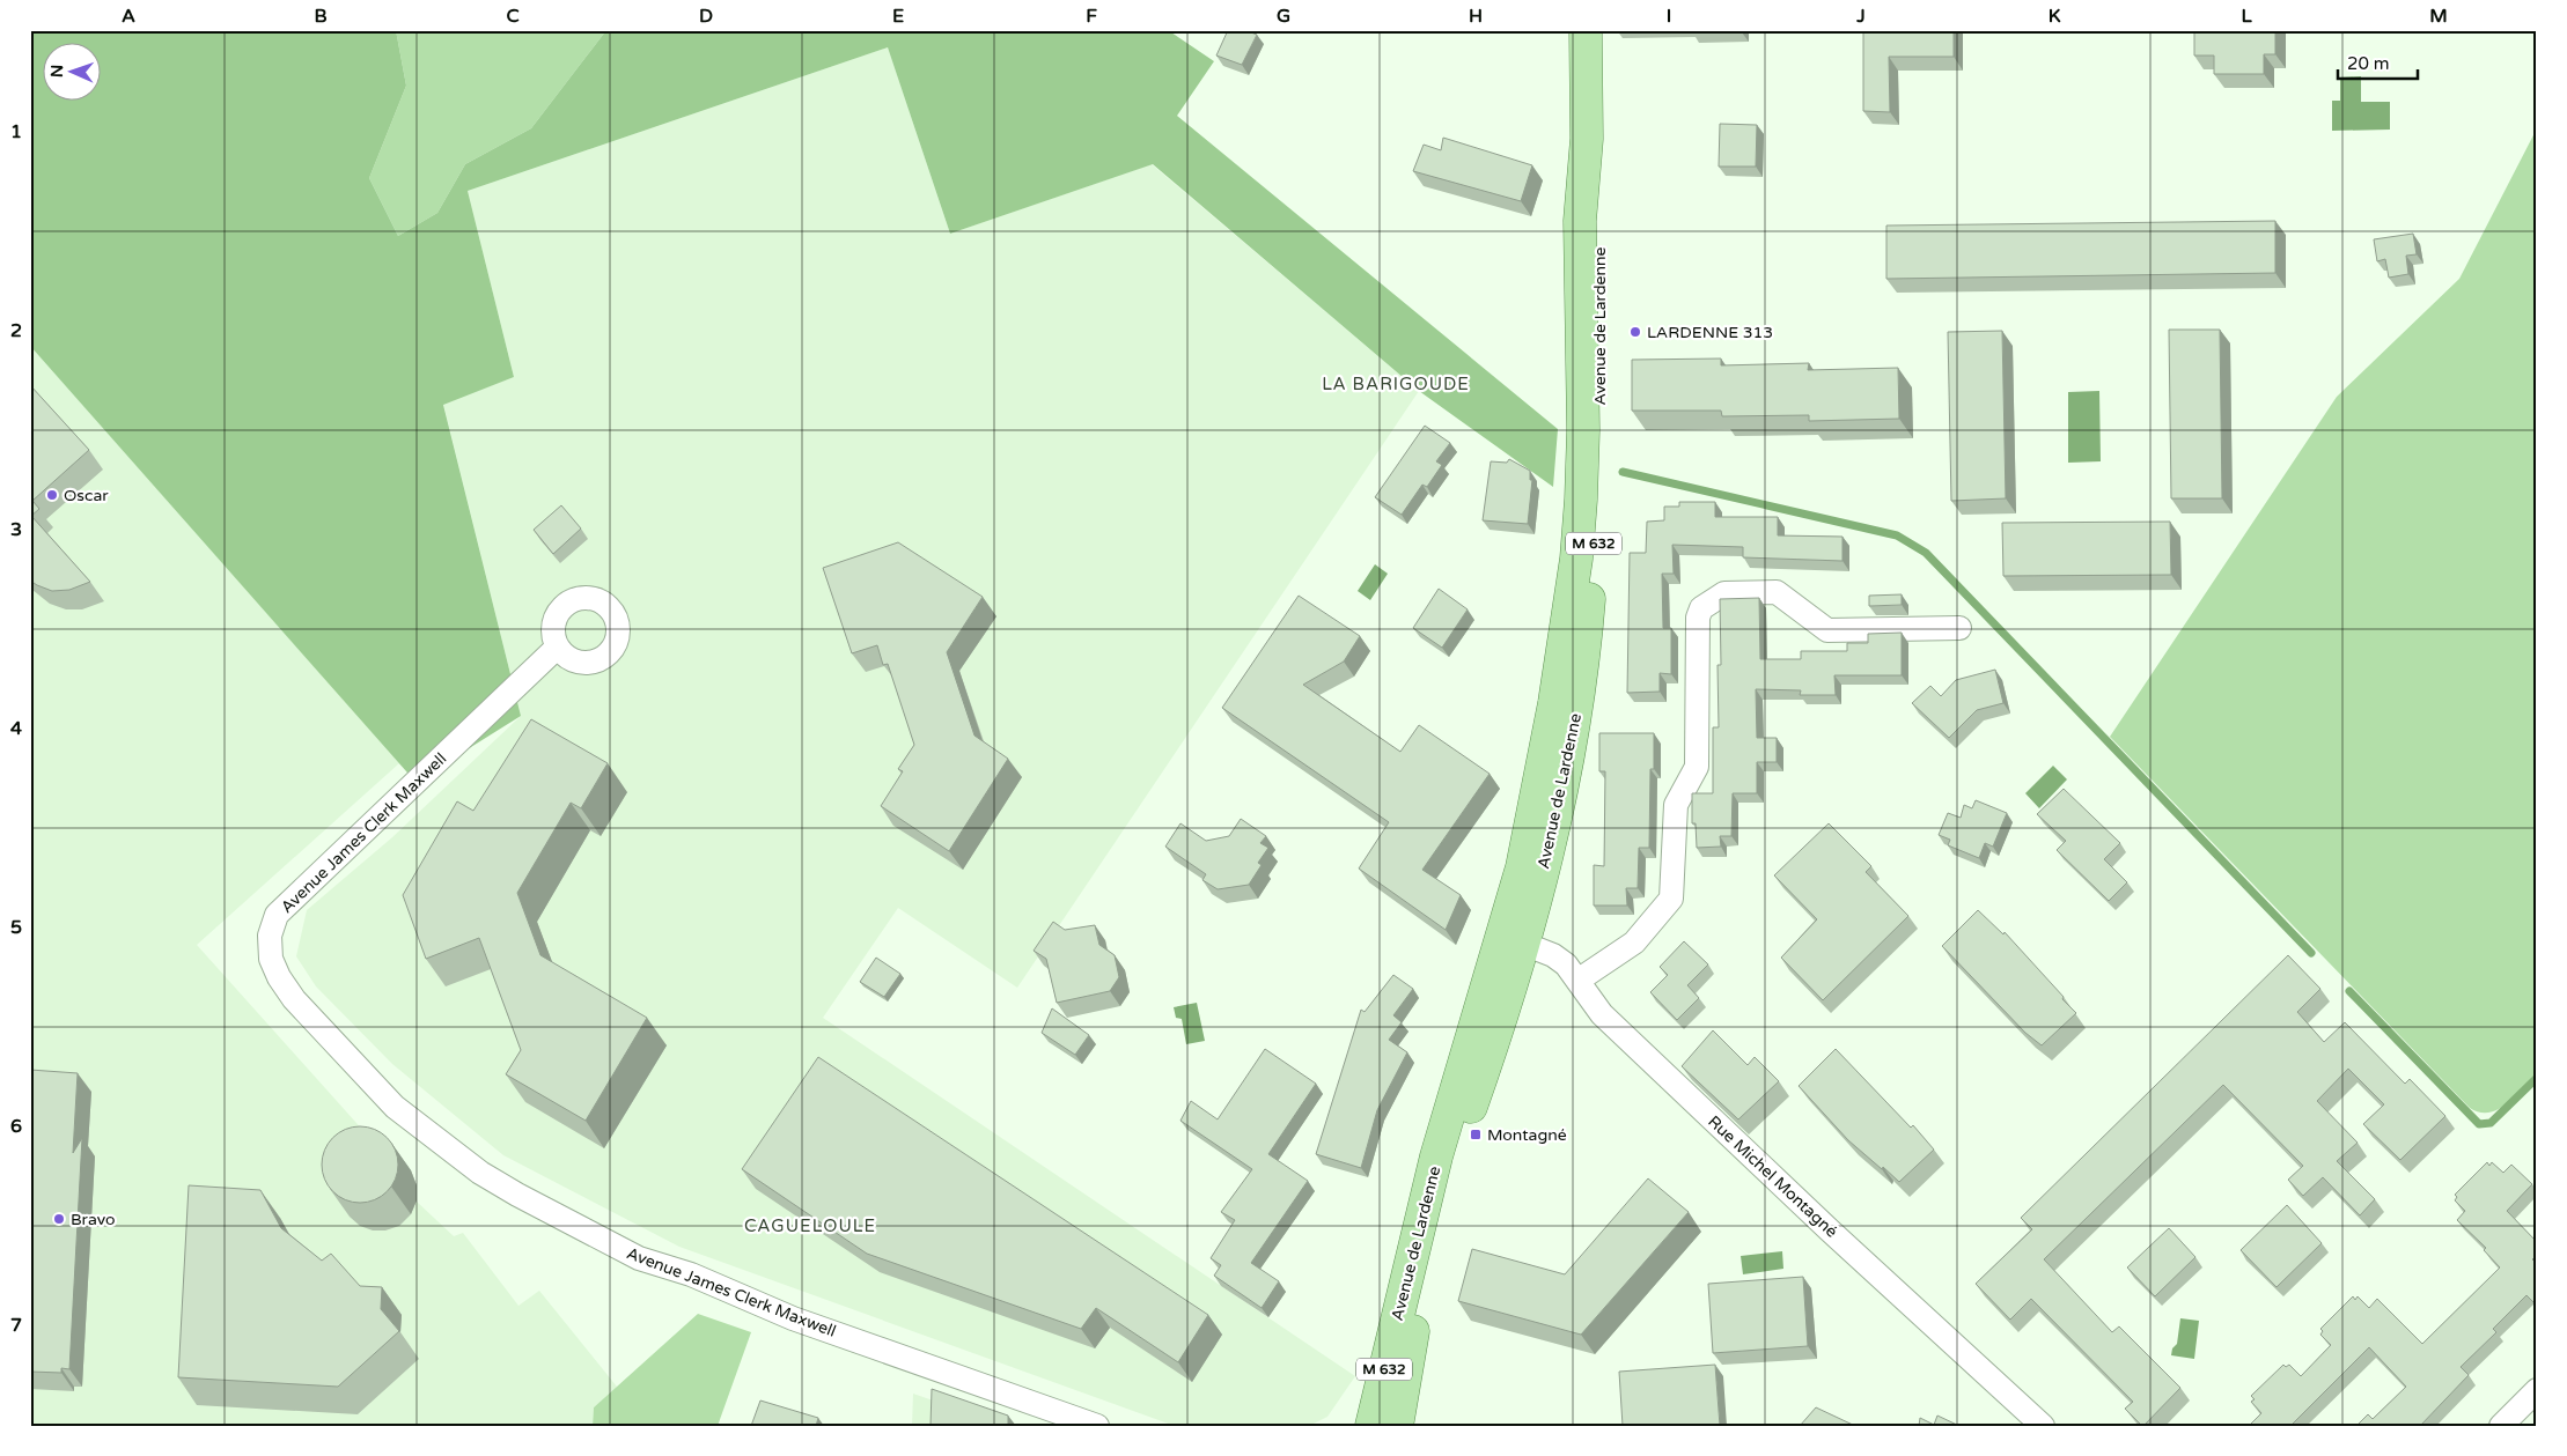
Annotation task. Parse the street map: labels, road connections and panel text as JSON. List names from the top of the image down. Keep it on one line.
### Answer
{"streets":{"main road":["Avenue de Lardenne","M 632"],"street":["Avenue James Clerk Maxwell","Rue Michel Montagné"]},"crossings":[["Avenue de Lardenne","Rue Michel Montagné"]],"districts":["LA BARIGOUDE","CAGUELOULE"],"places":{"other":["LARDENNE 313","Oscar","Bravo"],"transit":["Montagné"]},"scale_bar":"20 m","north":"left","grid":{"columns":["A","B","C","D","E","F","G","H","I","J","K","L","M"],"rows":["1","2","3","4","5","6","7"]}}
